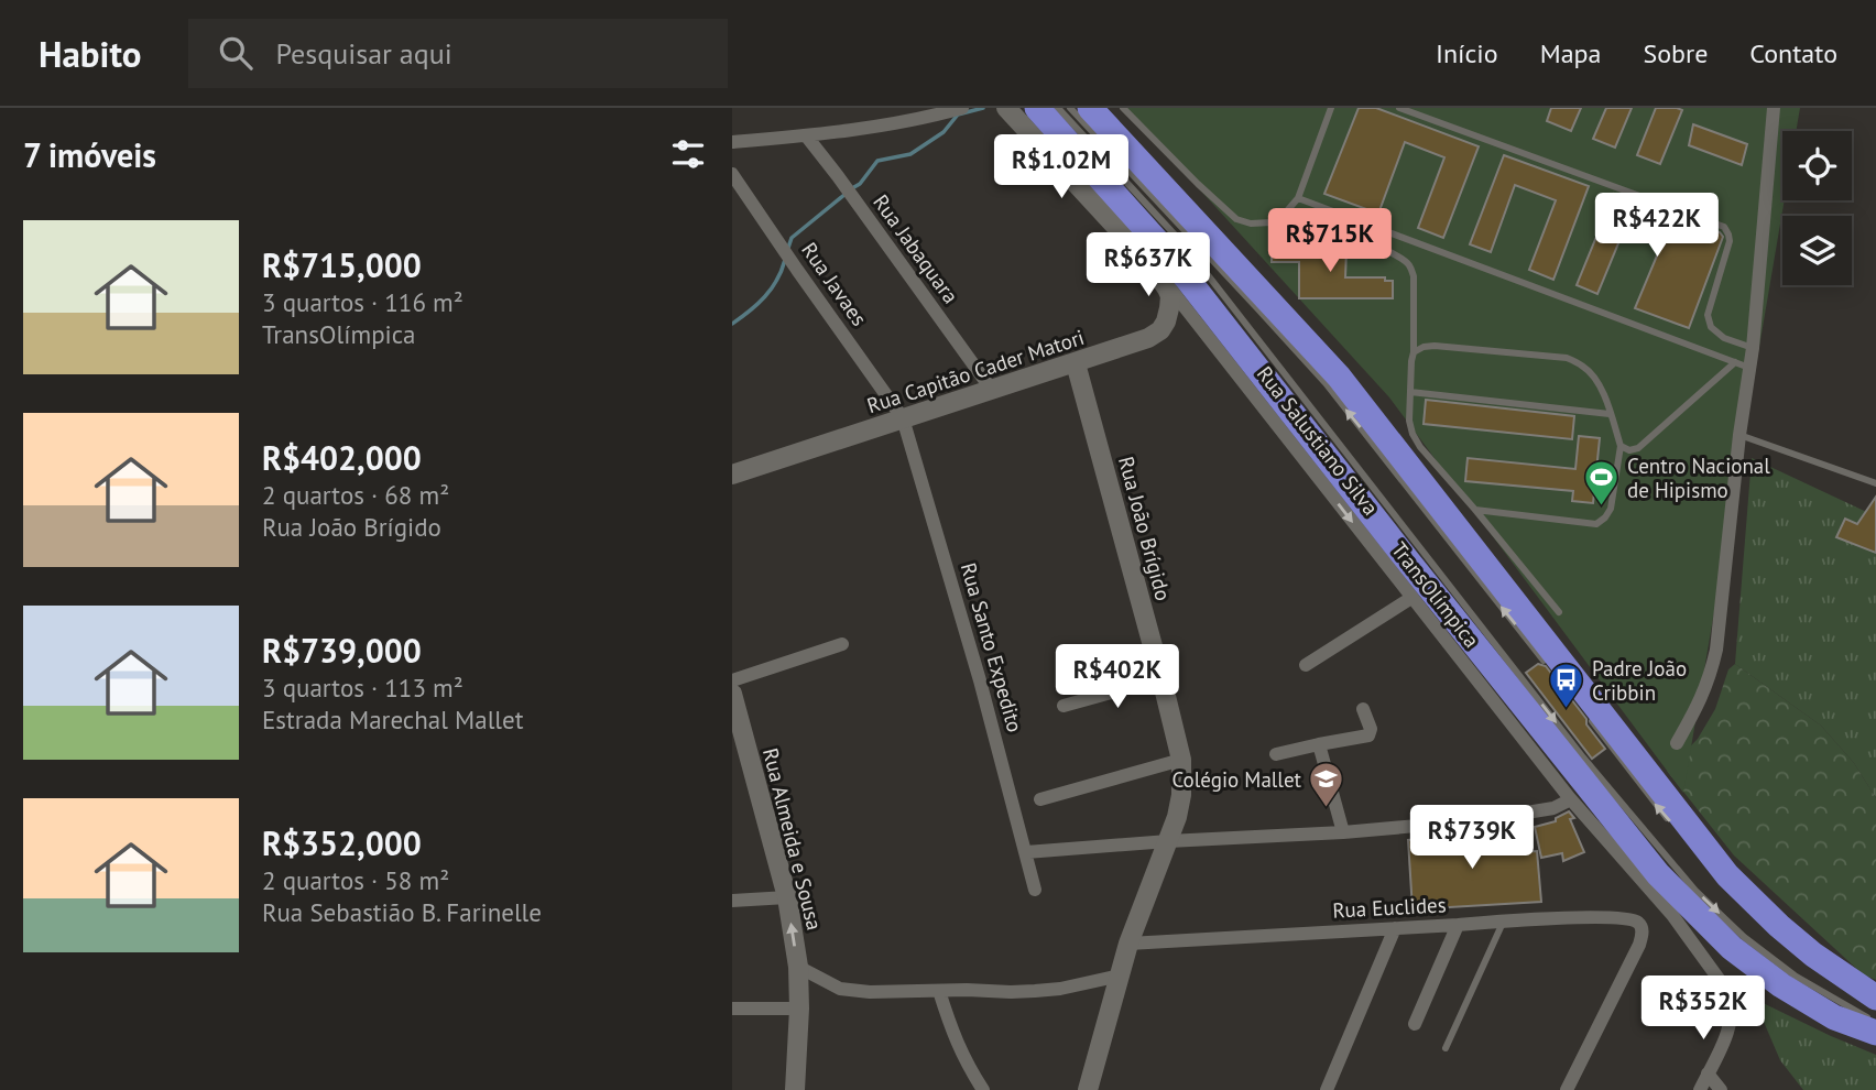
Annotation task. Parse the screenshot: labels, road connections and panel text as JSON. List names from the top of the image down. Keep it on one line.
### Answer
{"streets":{"highway":["TransOlímpica"],"street":["Rua Jabaquara","Rua Javaes","Rua Capitão Cader Matori","Rua Salustiano Silva","Rua João Brígido","Rua Santo Expedito","Rua Almeida e Sousa","Rua Euclides"]},"crossings":[["Rua Jabaquara","Rua Capitão Cader Matori"],["Rua Javaes","Rua Capitão Cader Matori"],["Rua Javaes","Rua Santo Expedito"],["Rua Capitão Cader Matori","Rua Salustiano Silva"],["Rua Capitão Cader Matori","Rua João Brígido"],["Rua Capitão Cader Matori","Rua Santo Expedito"],["Rua Salustiano Silva","TransOlímpica"],["Rua João Brígido","Rua Euclides"]],"places":{"sports":["Centro Nacional de Hipismo"],"bus stop":["Padre João Cribbin"],"school or university":["Colégio Mallet"]},"page":{"header":"Habito","search":"Pesquisar aqui","nav":["Início","Mapa","Sobre","Contato"],"heading":"7 imóveis","price":["R$1.02M","R$422K","R$715K","R$637K","R$402K","R$739K","R$352K"],"list":[{"name":"R$715,000","note":"3 quartos · 116 m² · TransOlímpica"},{"name":"R$402,000","note":"2 quartos · 68 m² · Rua João Brígido"},{"name":"R$739,000","note":"3 quartos · 113 m² · Estrada Marechal Mallet"},{"name":"R$352,000","note":"2 quartos · 58 m² · Rua Sebastião B. Farinelle"}]}}
